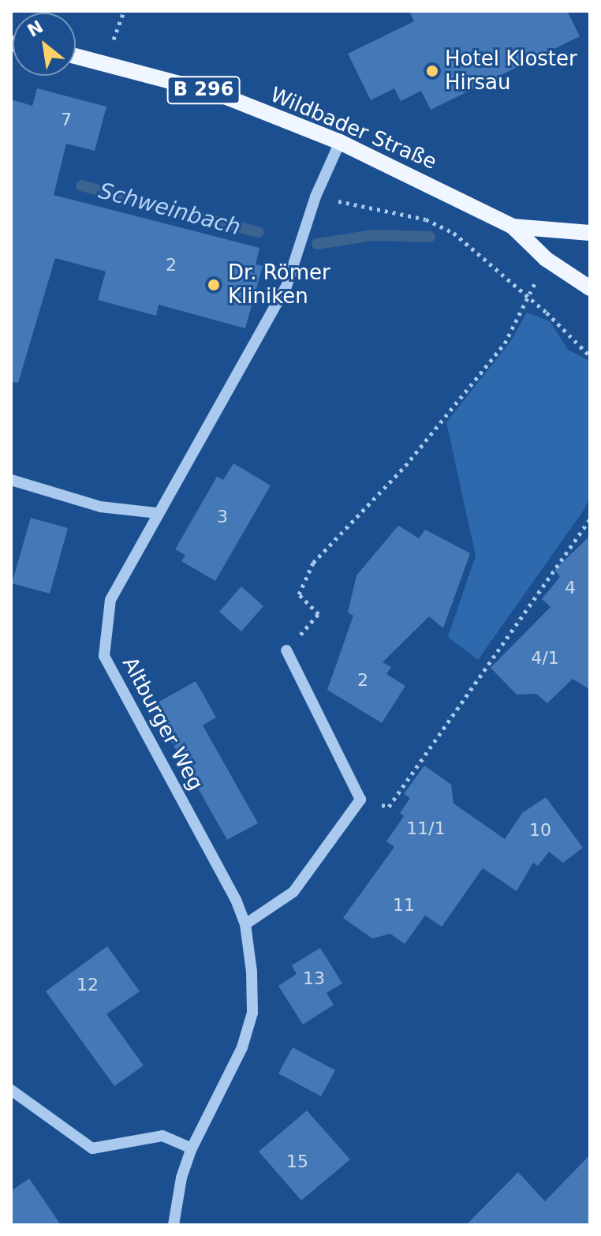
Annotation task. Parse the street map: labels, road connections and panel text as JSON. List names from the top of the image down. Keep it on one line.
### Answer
{"streets":{"main road":["B 296","Wildbader Straße"],"street":["Altburger Weg"]},"crossings":[["Wildbader Straße","Altburger Weg"]],"water":["Schweinbach"],"places":["Hotel Kloster Hirsau","Dr. Römer Kliniken"],"house_numbers":["7","2","3","4","4/1","2","11/1","10","11","13","12","15"],"north":"top left"}
